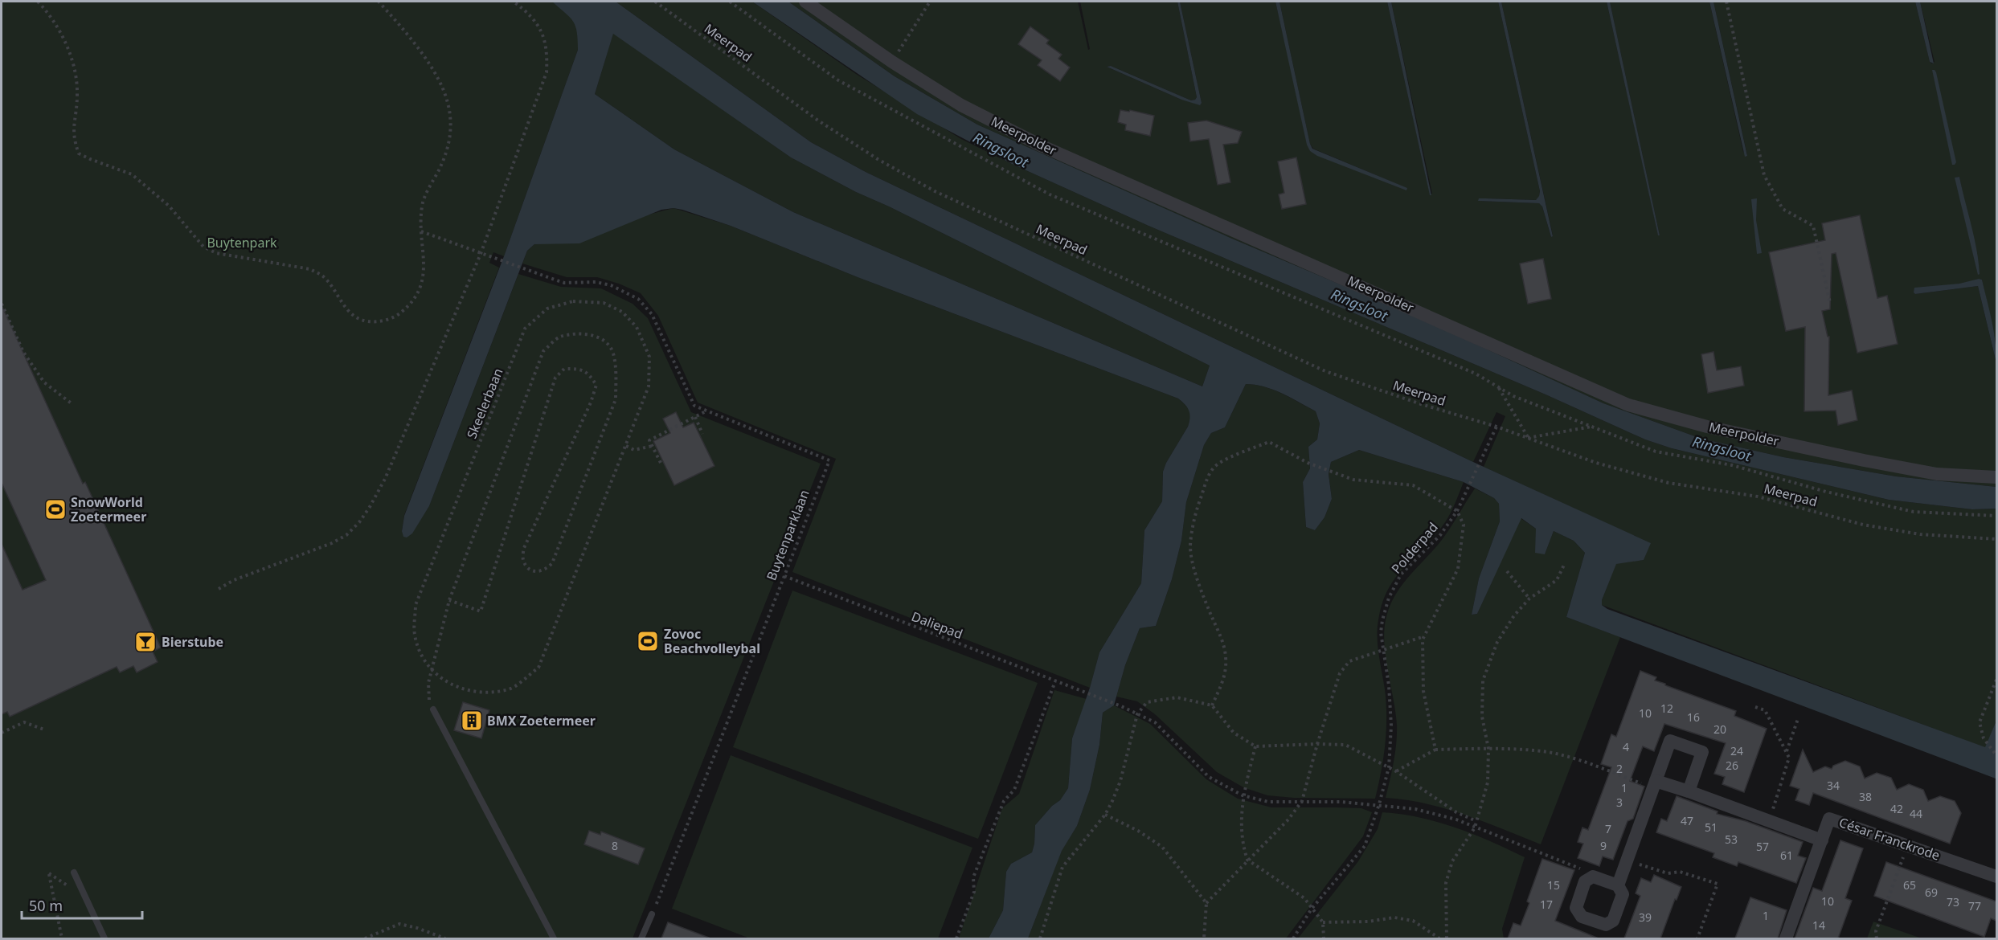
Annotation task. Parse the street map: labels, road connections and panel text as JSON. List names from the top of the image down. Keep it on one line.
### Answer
{"streets":{"street":["Meerpolder","César Franckrode"],"path":["Meerpad","Skeelerbaan","Buytenparklaan","Polderpad","Daliepad"]},"crossings":[["Meerpad","Polderpad"],["Buytenparklaan","Daliepad"],["Polderpad","Daliepad"]],"water":["Ringsloot"],"parks":["Buytenpark"],"places":{"sports":["SnowWorld Zoetermeer","Zovoc Beachvolleybal"],"bar":["Bierstube"],"building":["BMX Zoetermeer"]},"house_numbers":["12","10","16","20","4","24","26","2","34","1","38","3","42","44","47","51","7","53","8","9","57","61","15","65","69","10","73","17","77","1","39","14"],"scale_bar":"50 m"}
